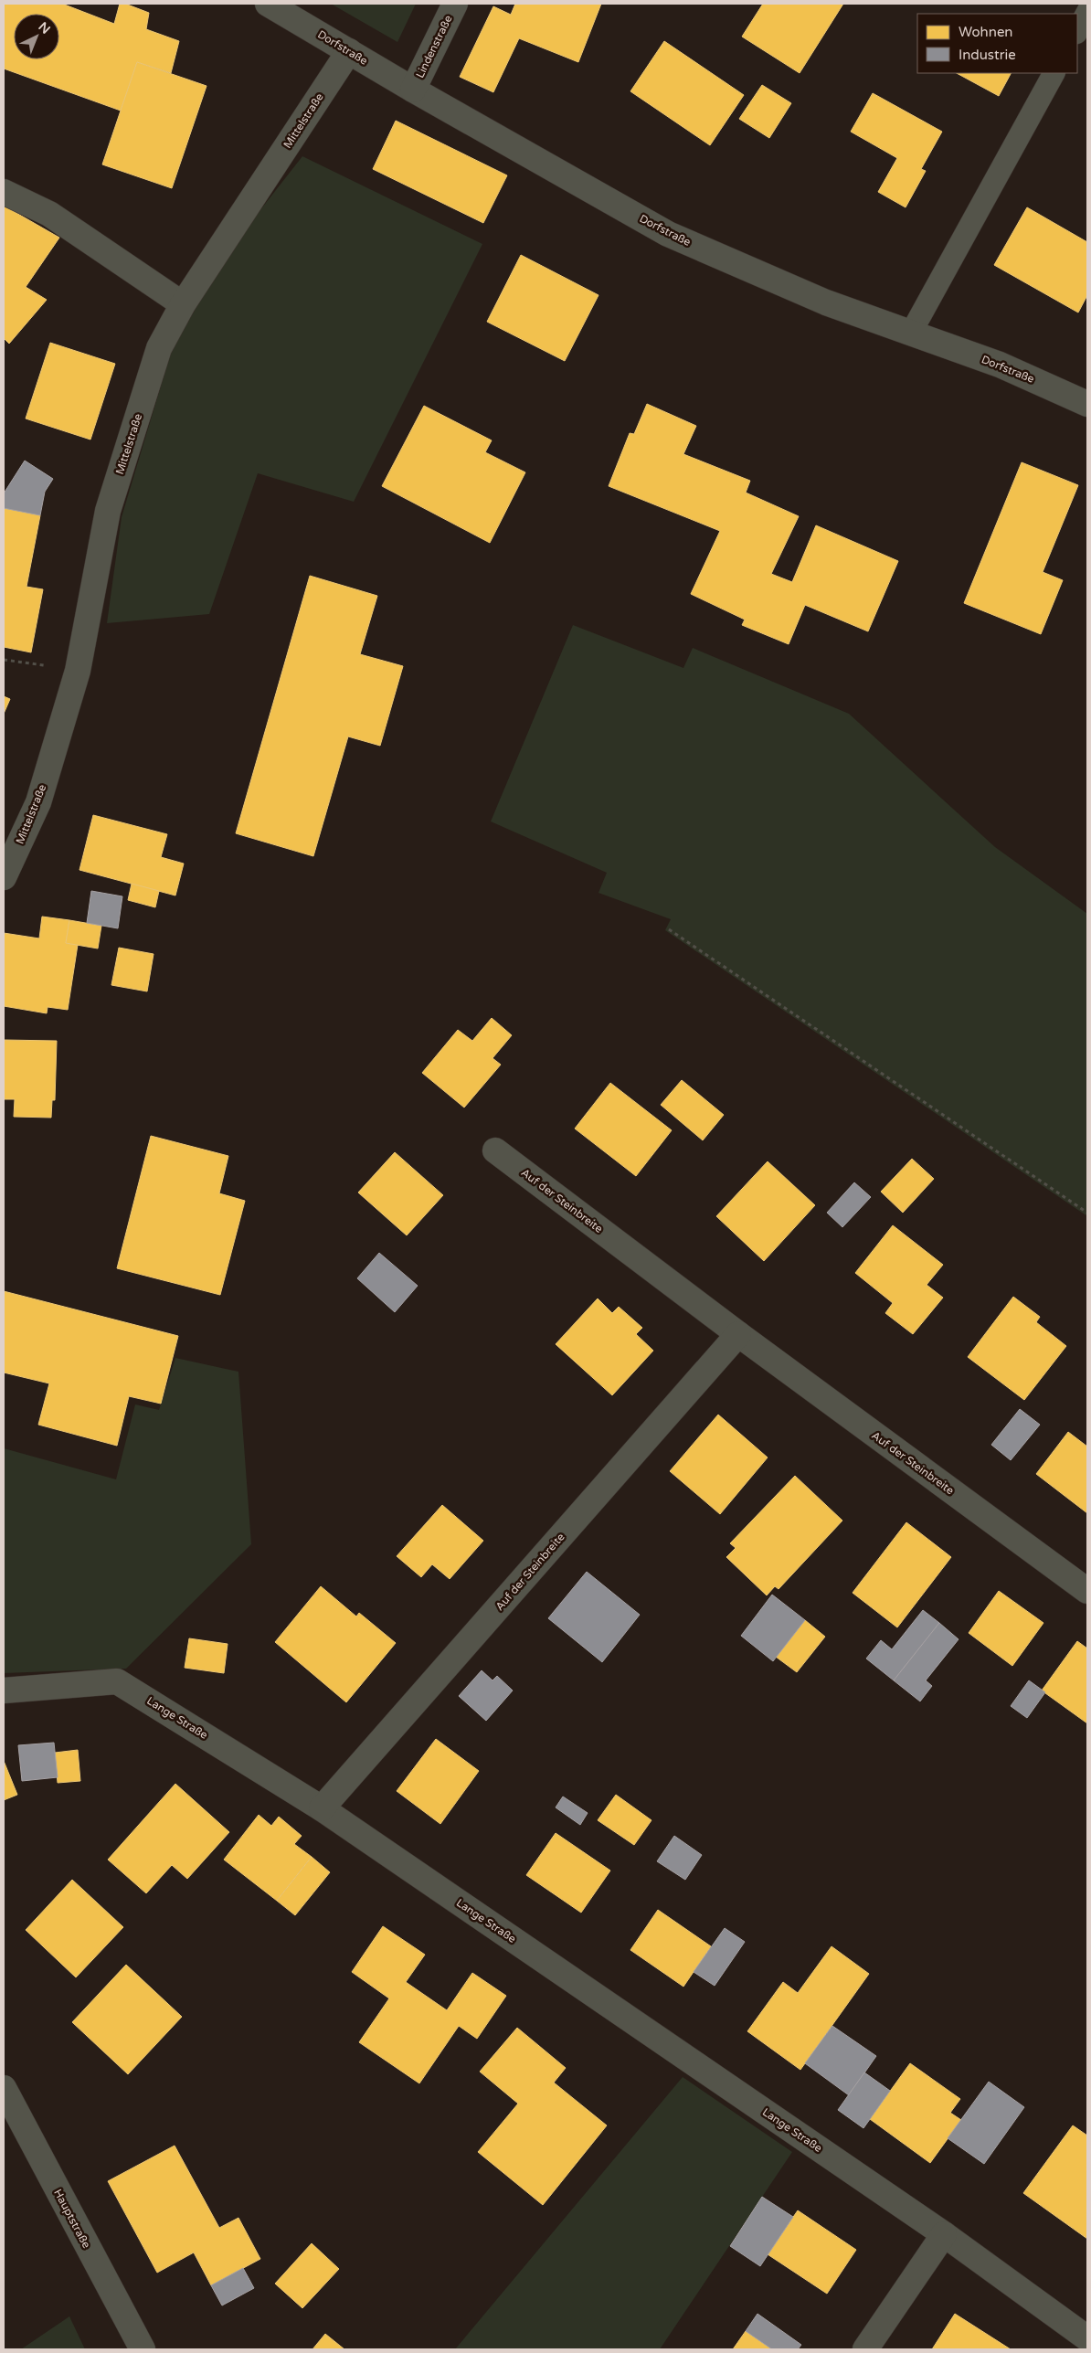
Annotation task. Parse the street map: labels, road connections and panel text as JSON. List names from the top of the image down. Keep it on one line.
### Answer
{"streets":{"street":["Lindenstraße","Dorfstraße","Mittelstraße","Auf der Steinbreite","Lange Straße","Hauptstraße"]},"crossings":[["Lindenstraße","Dorfstraße"],["Dorfstraße","Mittelstraße"],["Auf der Steinbreite","Lange Straße"]],"legend":["Wohnen","Industrie"],"north":"top right"}
